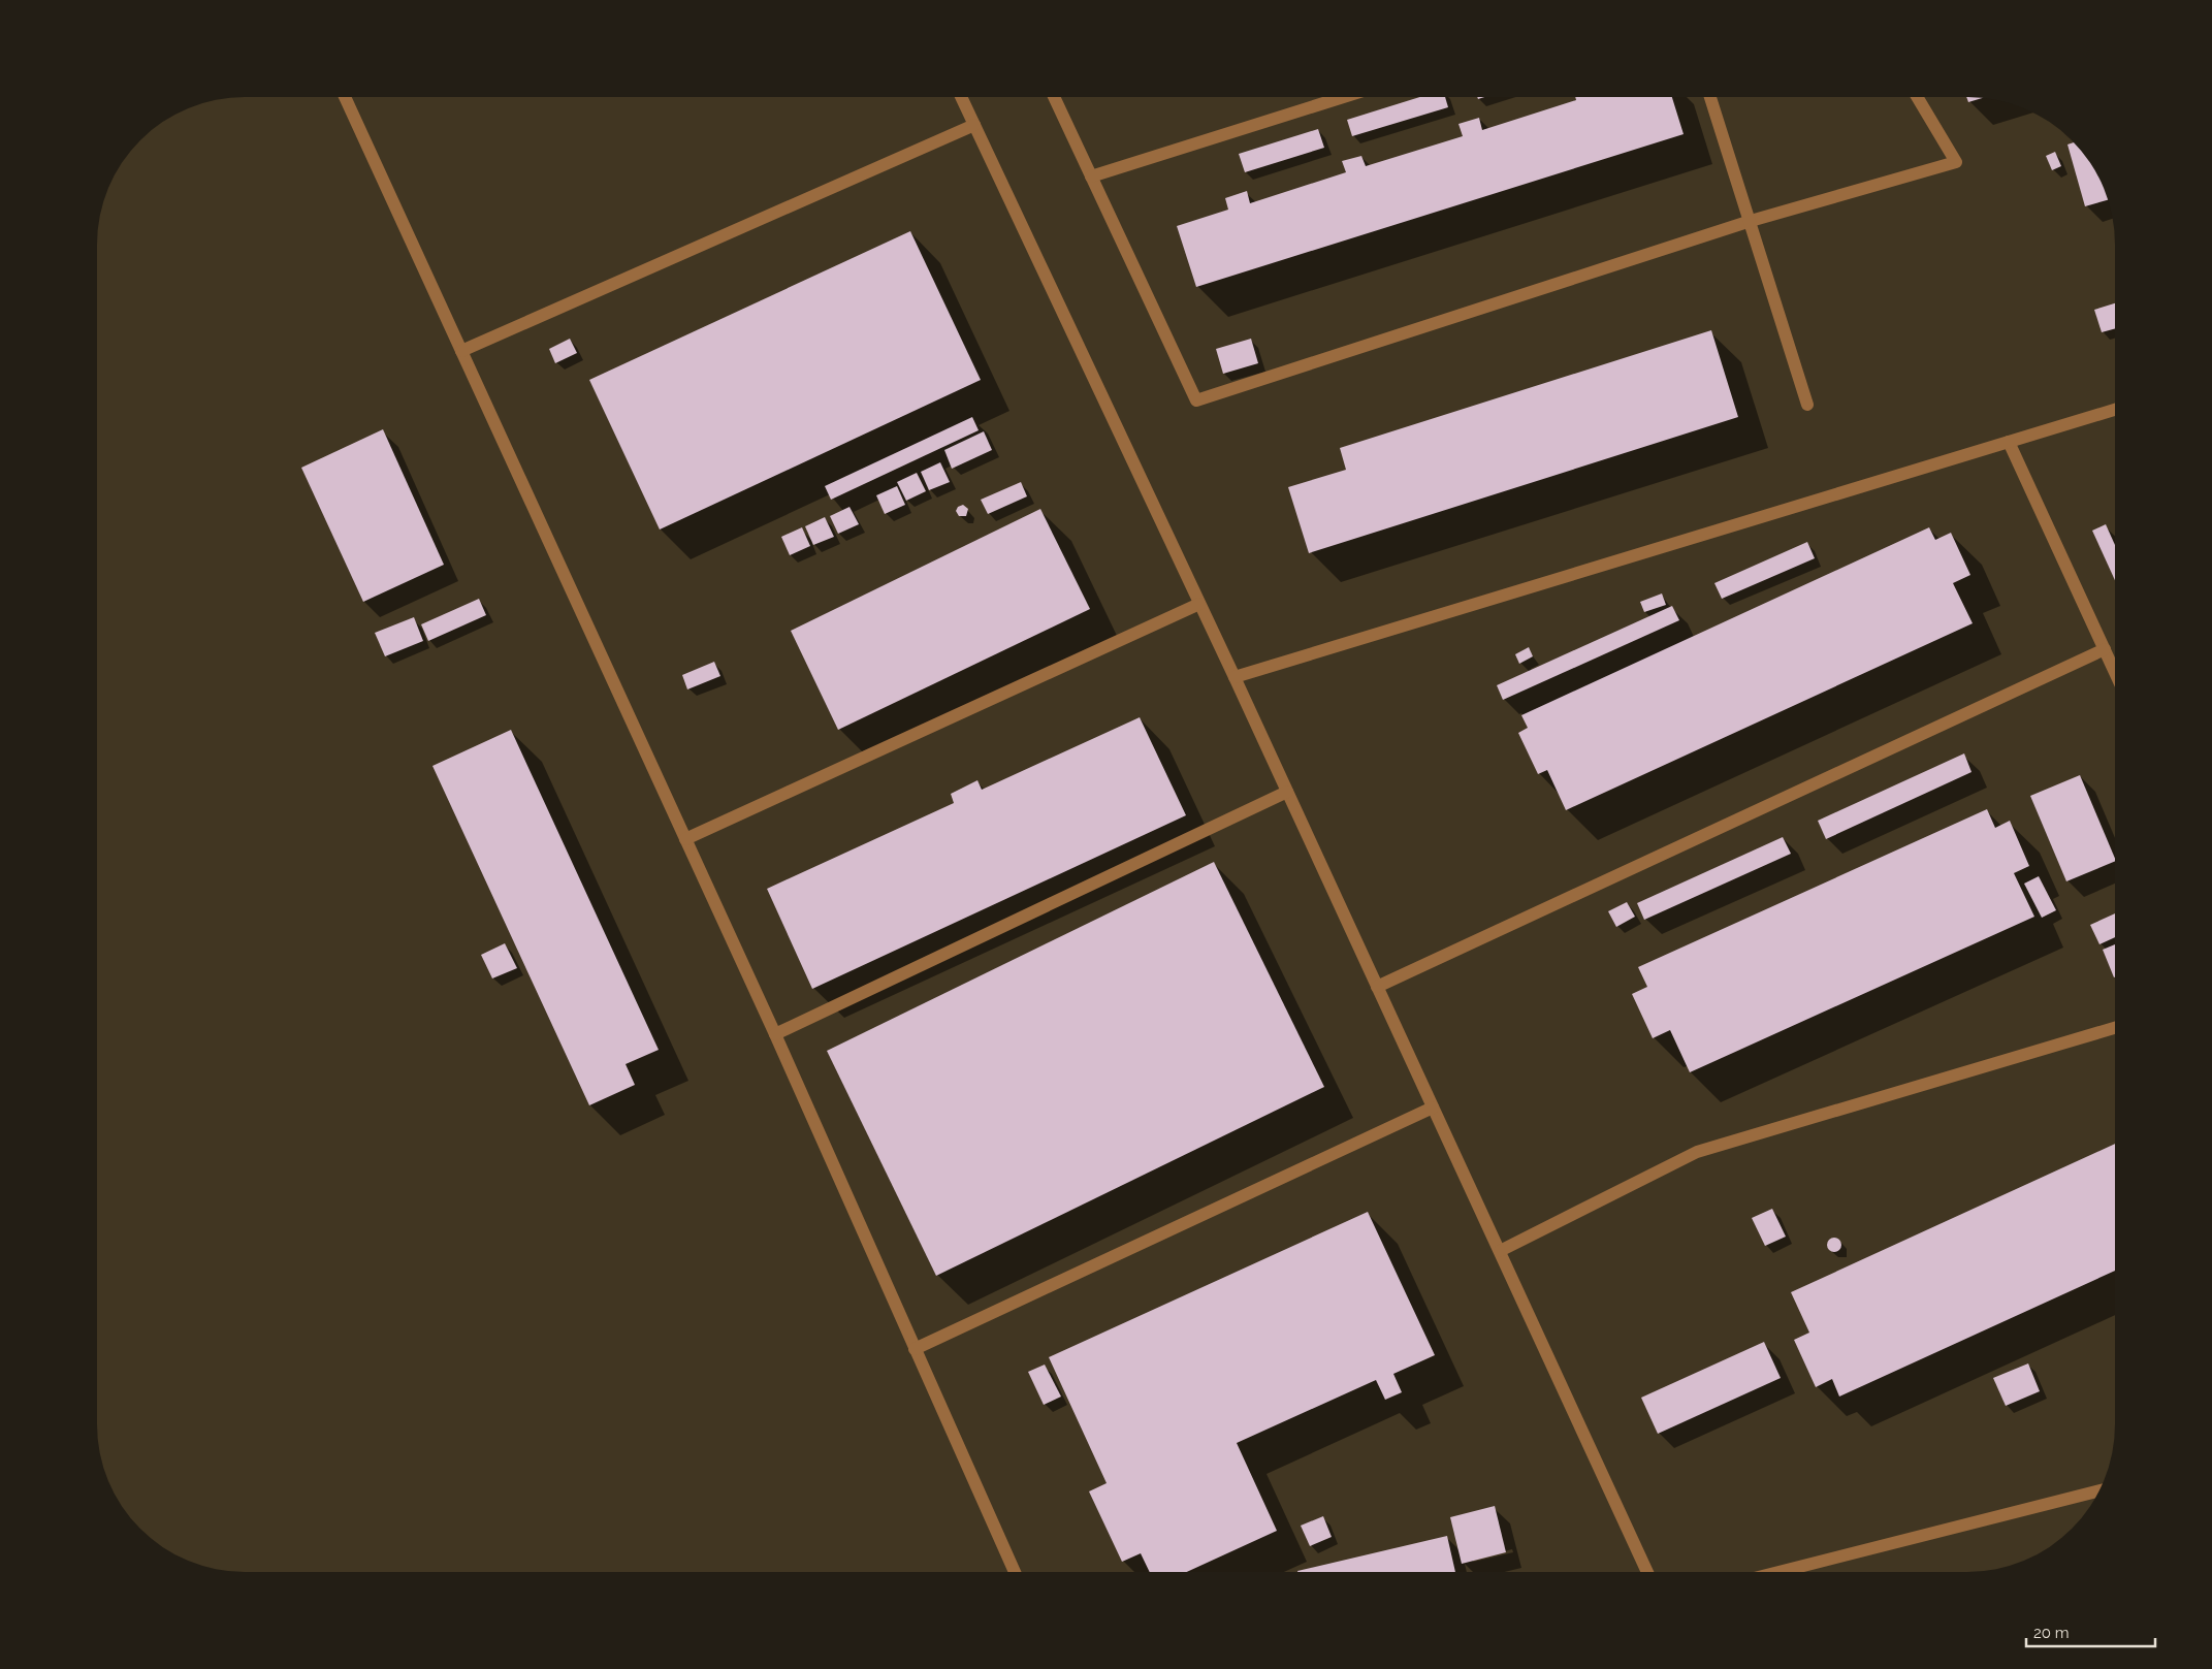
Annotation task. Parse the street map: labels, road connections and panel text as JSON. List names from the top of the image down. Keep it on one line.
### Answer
{"scale_bar":"20 m"}
